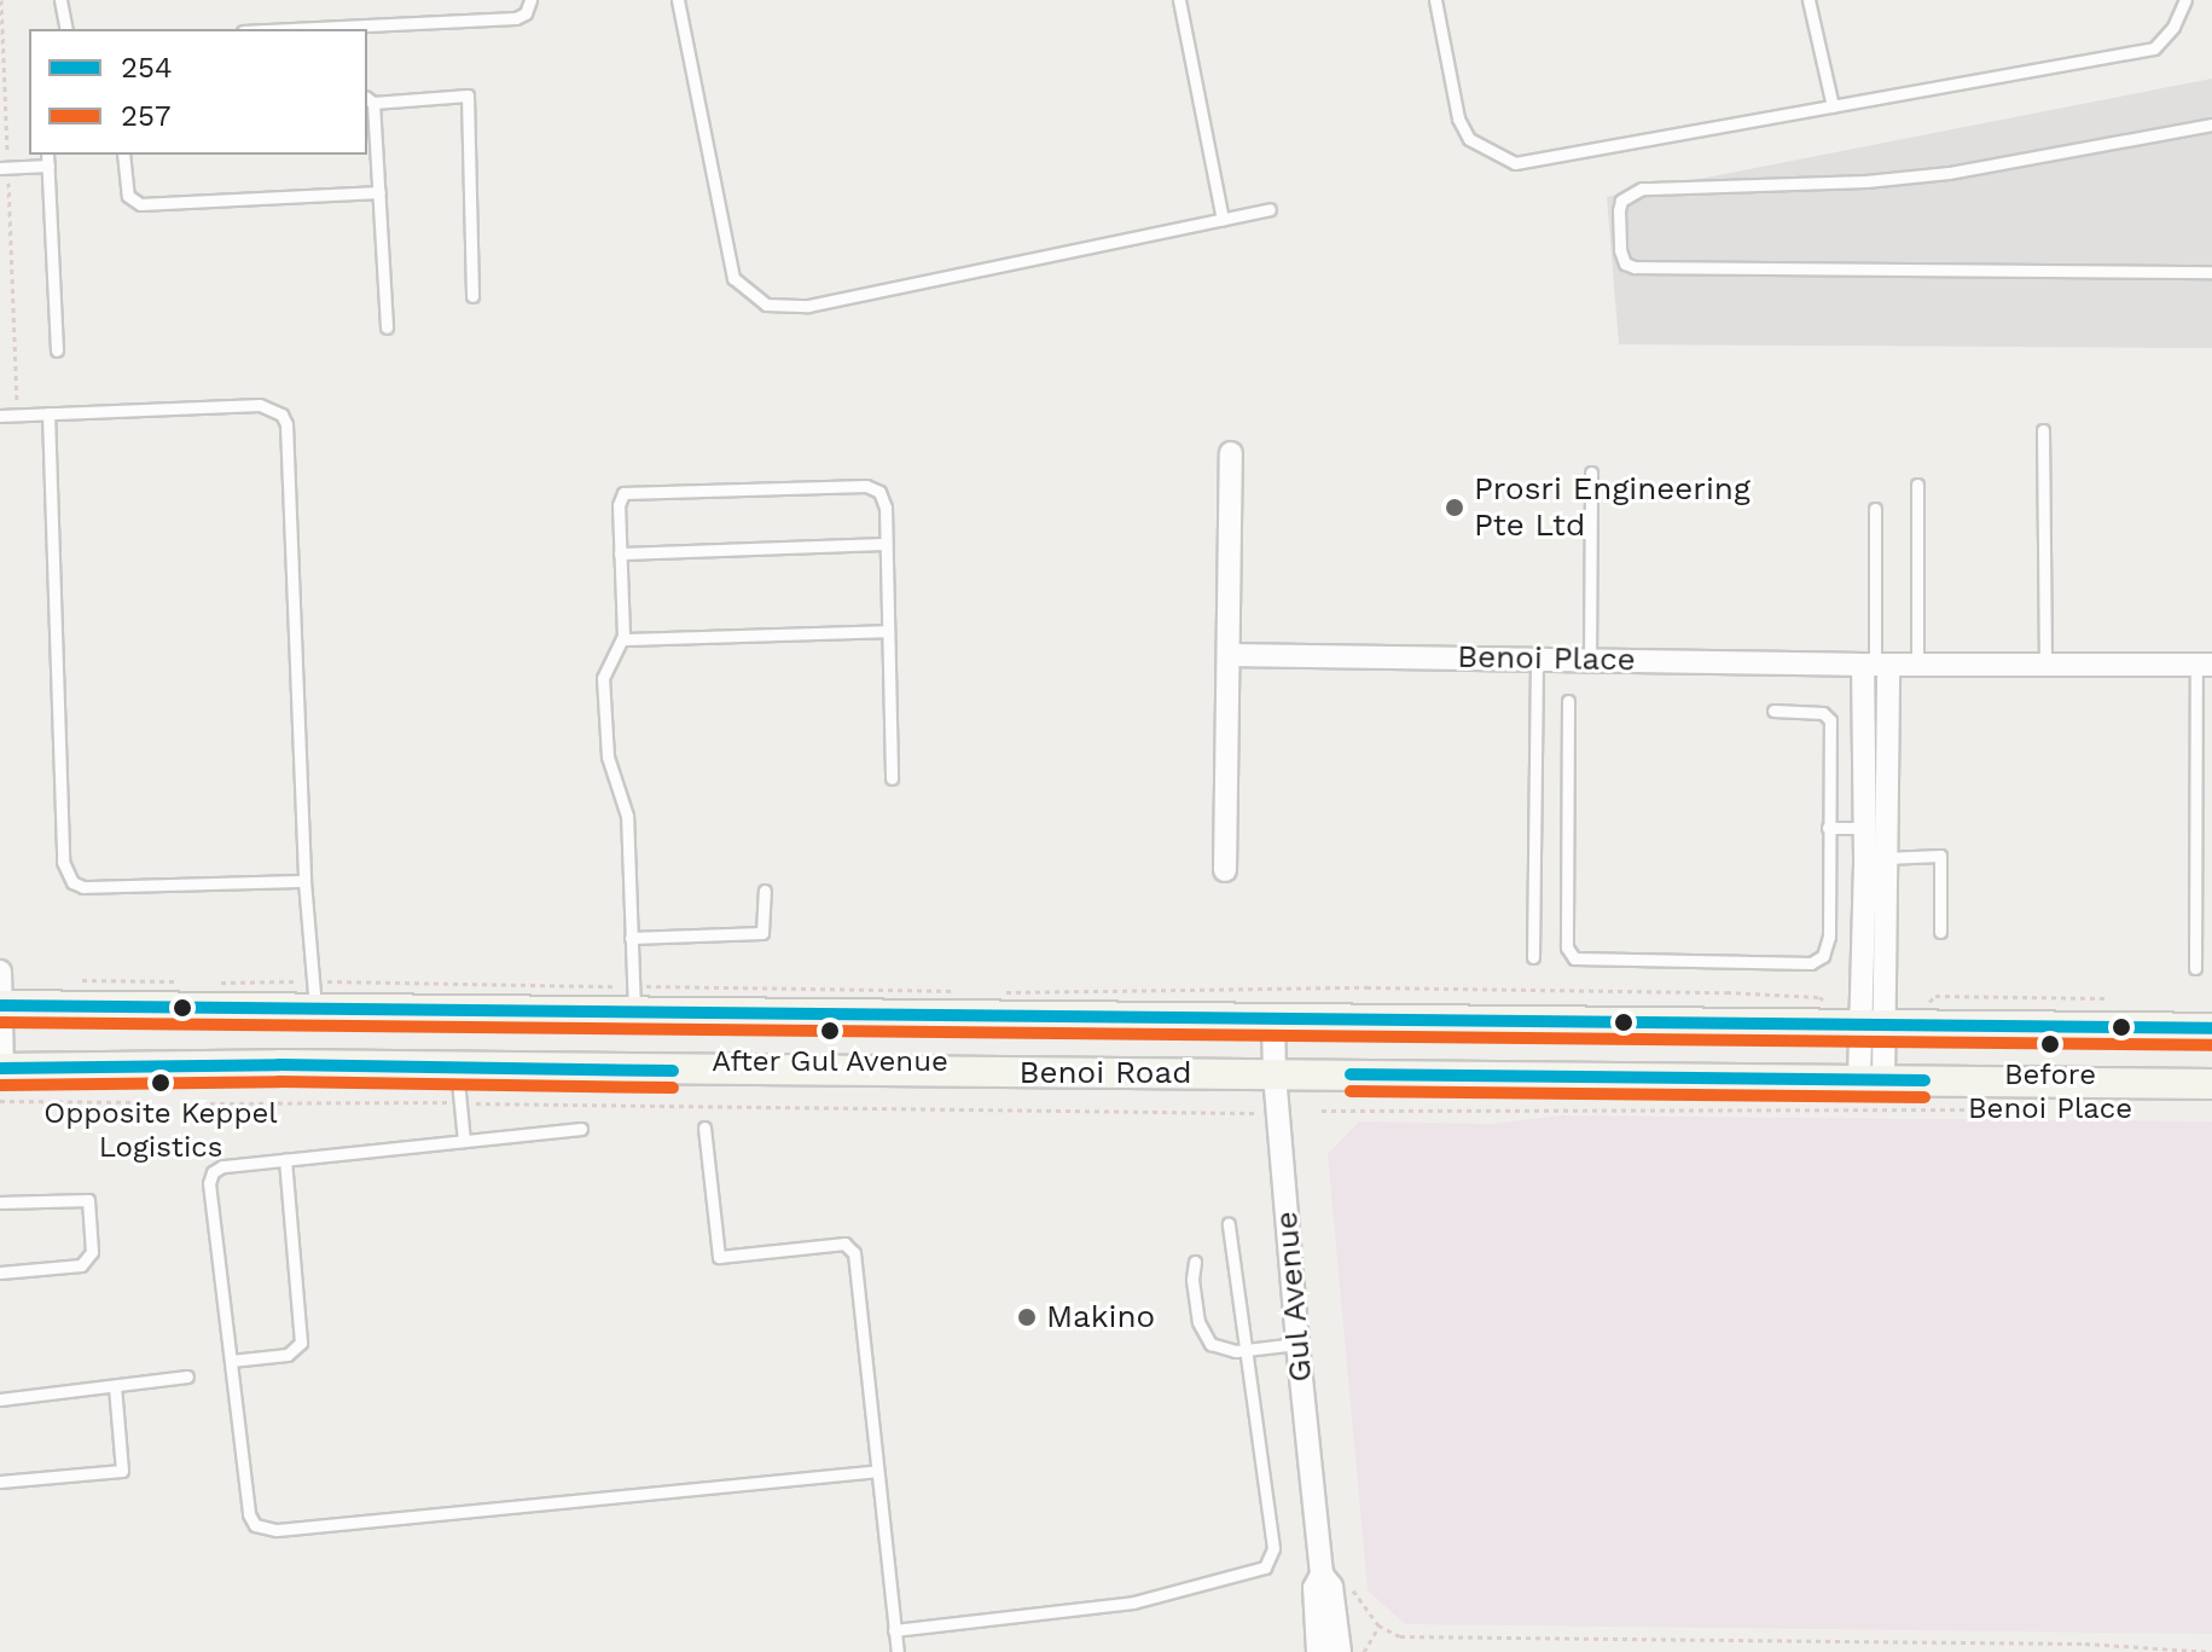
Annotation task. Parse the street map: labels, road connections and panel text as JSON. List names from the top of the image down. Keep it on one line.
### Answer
{"streets":{"main road":["Benoi Road"],"street":["Benoi Place","Gul Avenue"]},"crossings":[["Benoi Road","Gul Avenue"]],"places":["Prosri Engineering Pte Ltd","After Gul Avenue","Before Benoi Place","Opposite Keppel Logistics","Makino"],"lines":["transit line 254","transit line 257"],"legend":["254","257"]}
